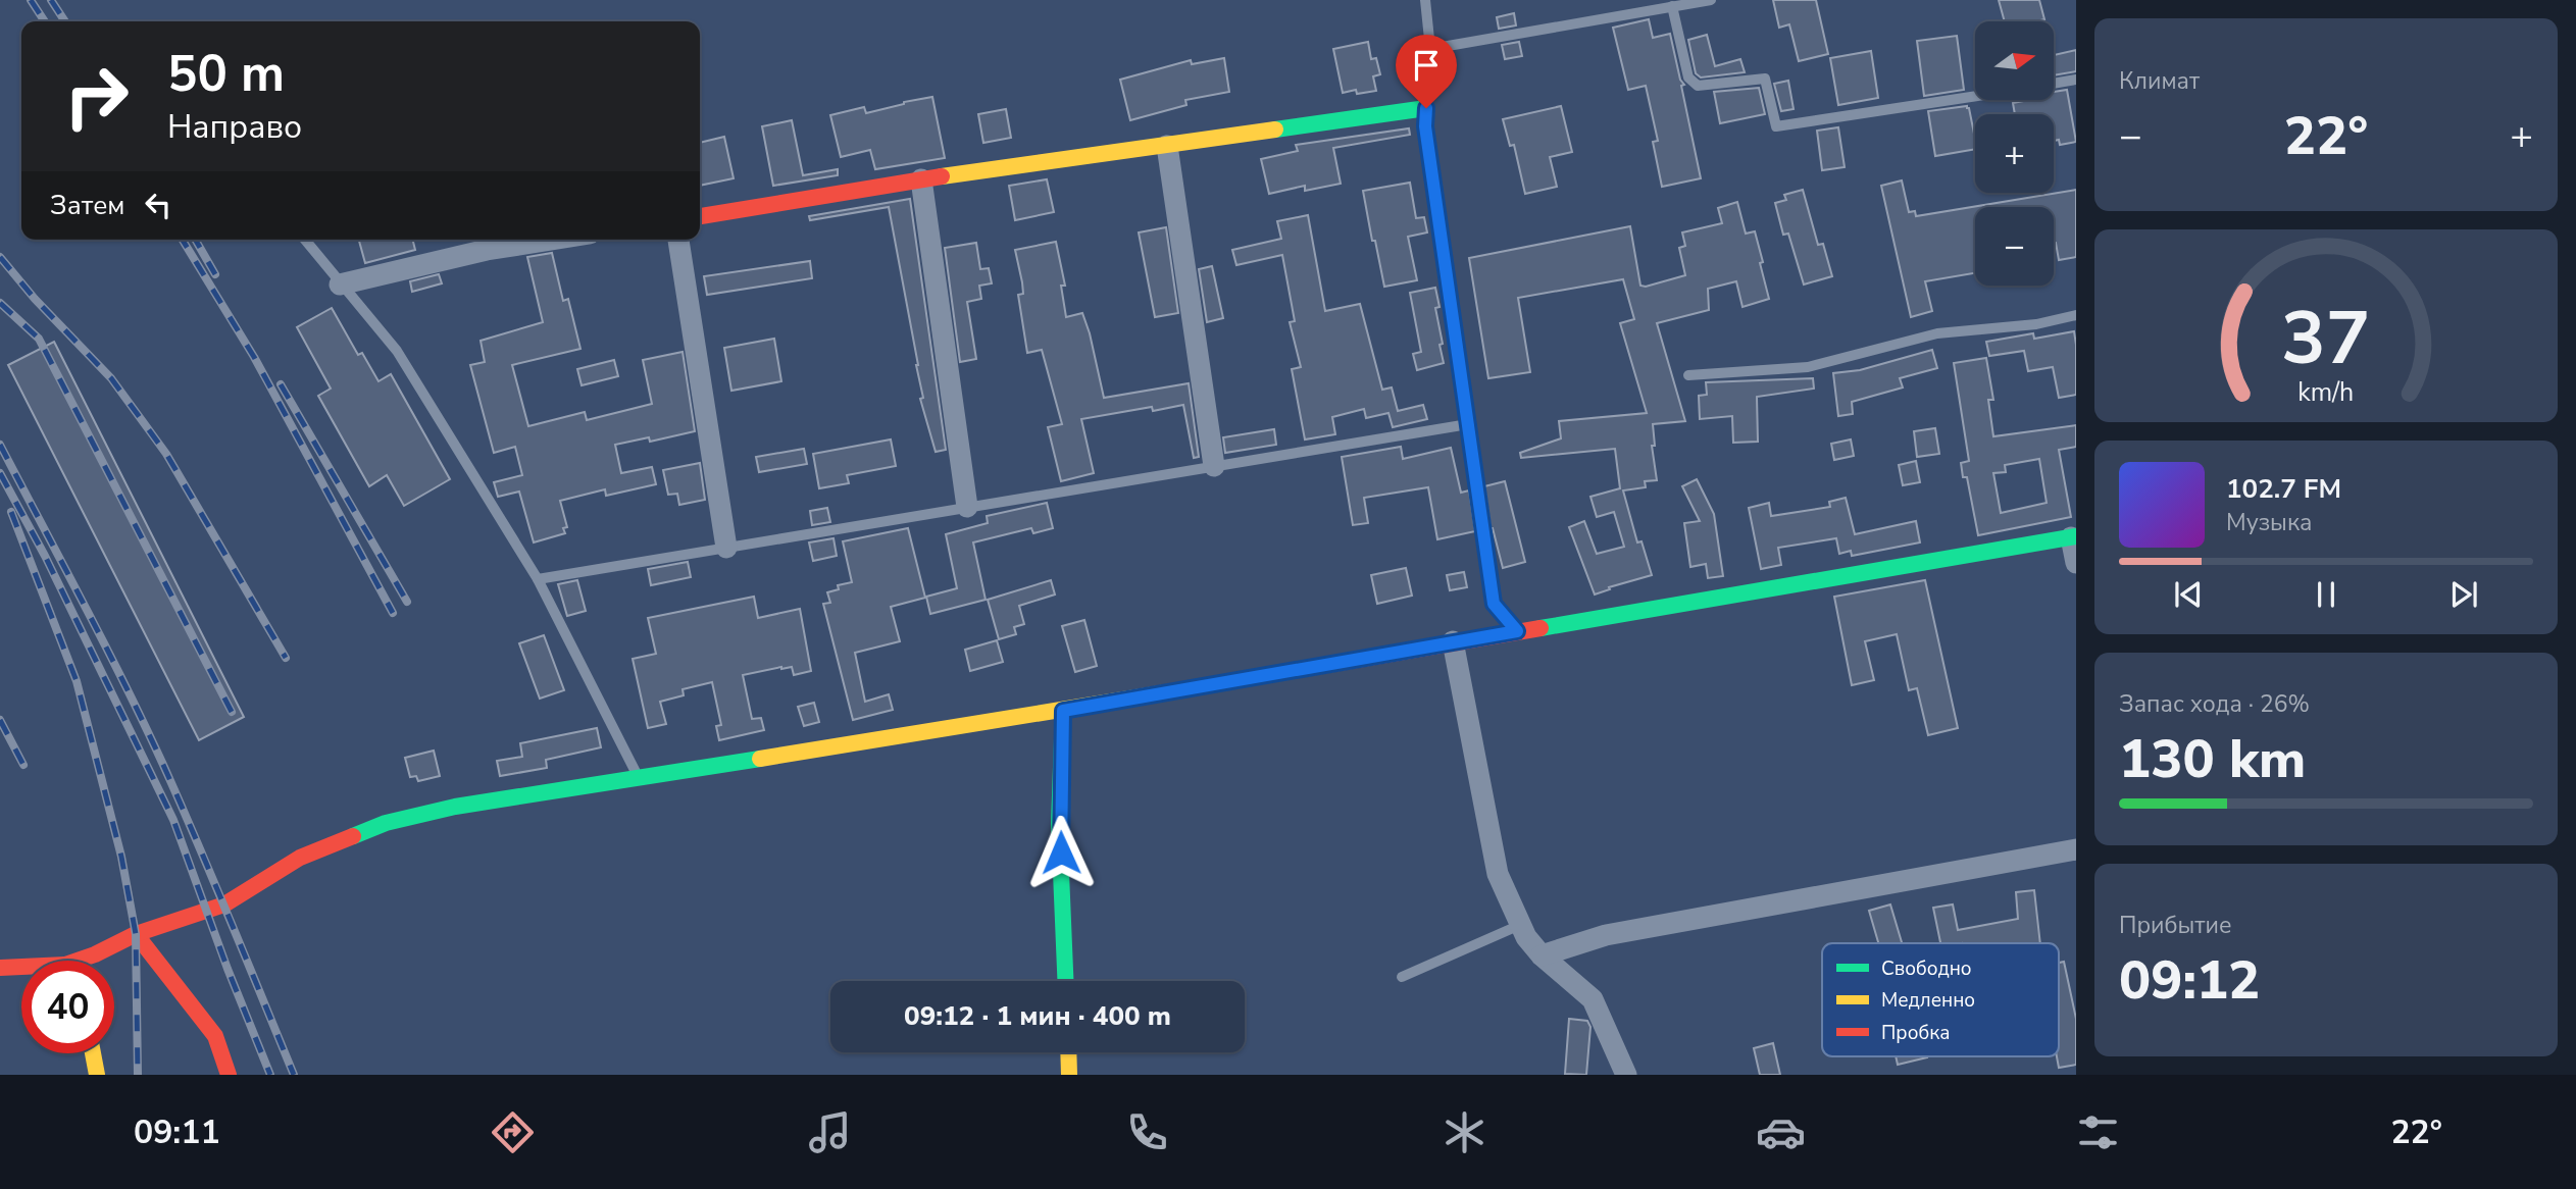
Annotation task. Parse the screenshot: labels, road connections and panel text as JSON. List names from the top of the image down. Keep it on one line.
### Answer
{"legend":["Свободно","Медленно","Пробка"],"north":"right","page":{"tile":["Климат",["Запас хода · 26%","130 km"],["Прибытие","09:12"]],"map_buttons":["+","−"],"turn":["50 m","Направо"],"heat":["−","22°","+"],"then":"Затем","song":["102.7 FM","Музыка"],"limit":"40","trip":"09:12 · 1 мин · 400 m","tabs":["09:11","22°"],"gauge":["37","km/h"]}}
